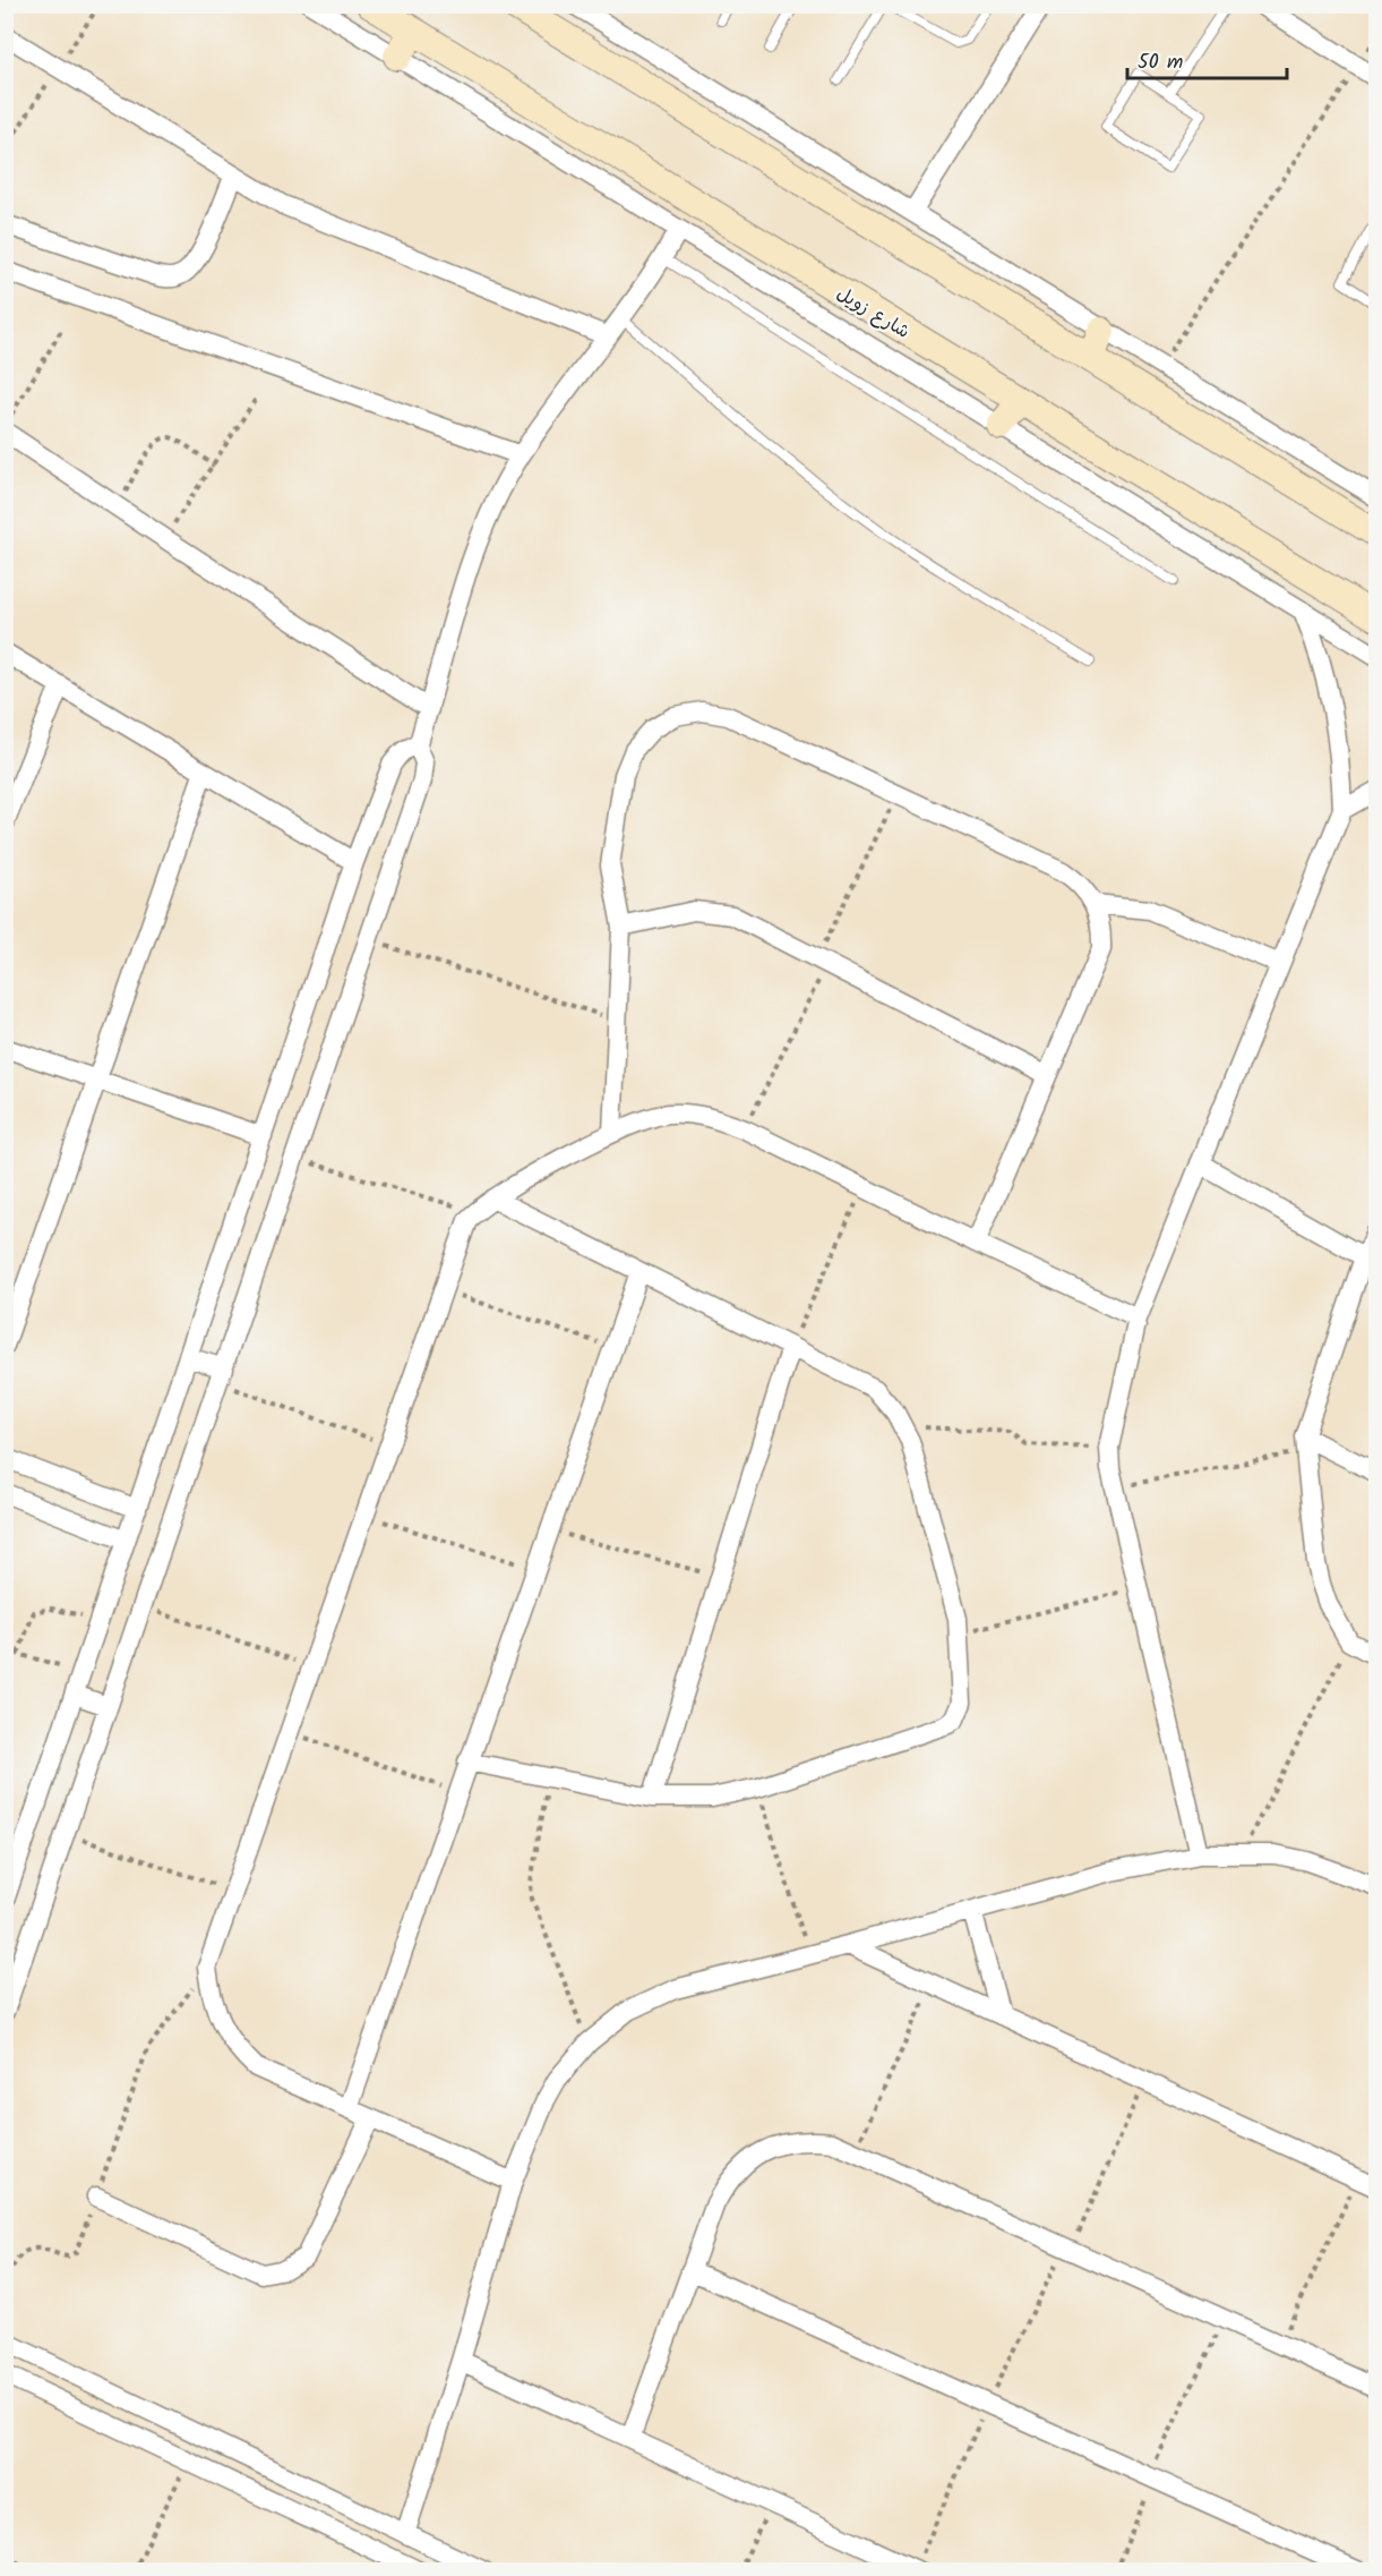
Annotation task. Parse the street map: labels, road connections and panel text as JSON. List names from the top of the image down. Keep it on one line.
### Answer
{"streets":{"main road":["شارع زويل"]},"scale_bar":"50 m"}
